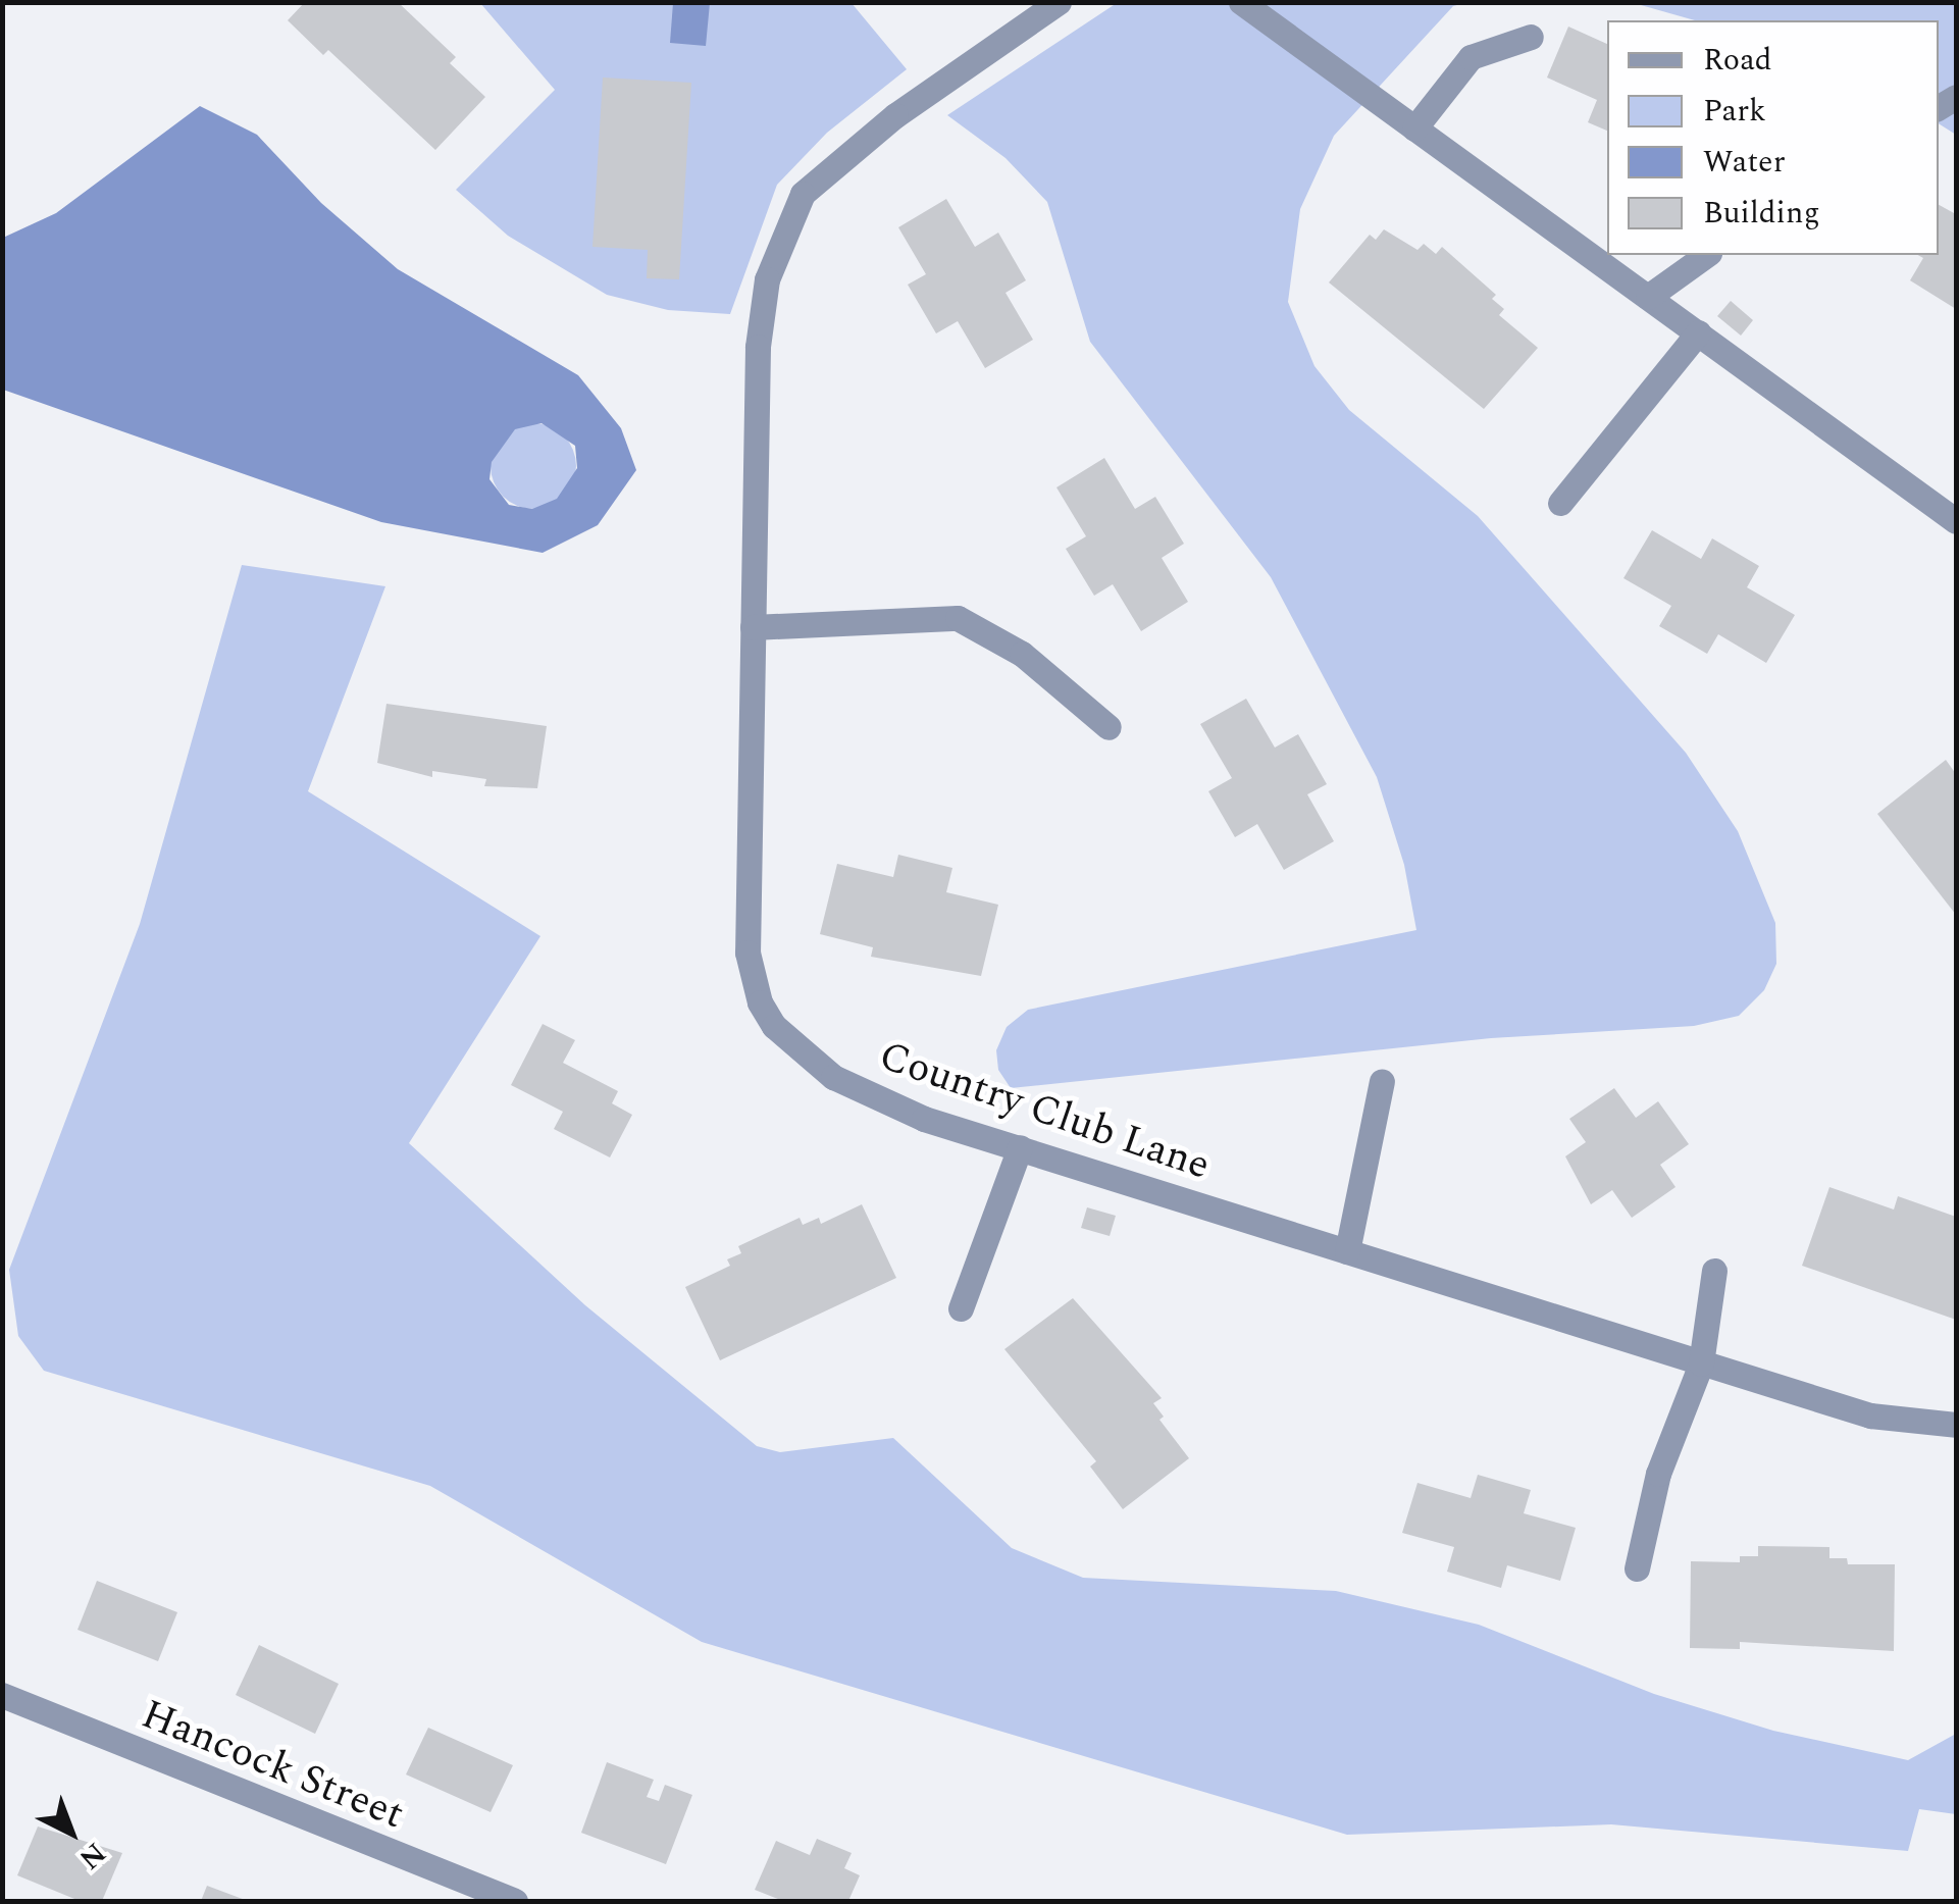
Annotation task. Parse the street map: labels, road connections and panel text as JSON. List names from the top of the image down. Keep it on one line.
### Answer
{"streets":{"street":["Country Club Lane","Hancock Street"]},"legend":["Road","Park","Water","Building"],"north":"bottom right"}
